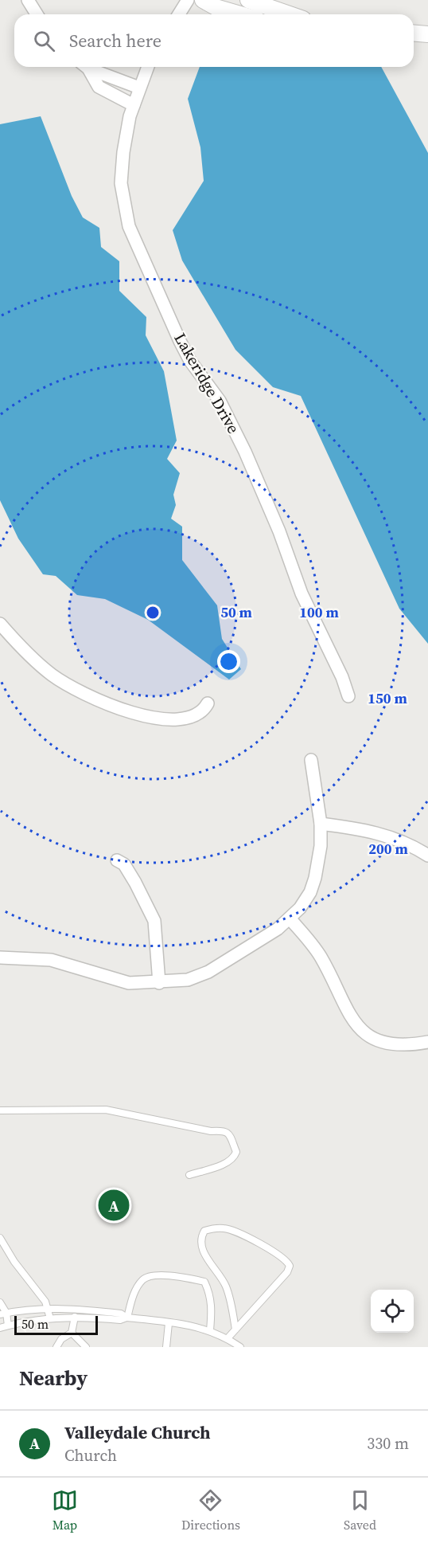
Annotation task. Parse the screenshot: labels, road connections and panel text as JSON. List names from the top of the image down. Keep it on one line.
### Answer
{"streets":{"street":["Lakeridge Drive"]},"scale_bar":"50 m","page":{"search":"Search here","pins":"A","scale":"50 m","heading":"Nearby","list":[{"mark":"A","name":"Valleydale Church","note":"Church","value":"330 m"}],"nav":["Map","Directions","Saved"]},"rings":["50 m","100 m","150 m","200 m"]}
